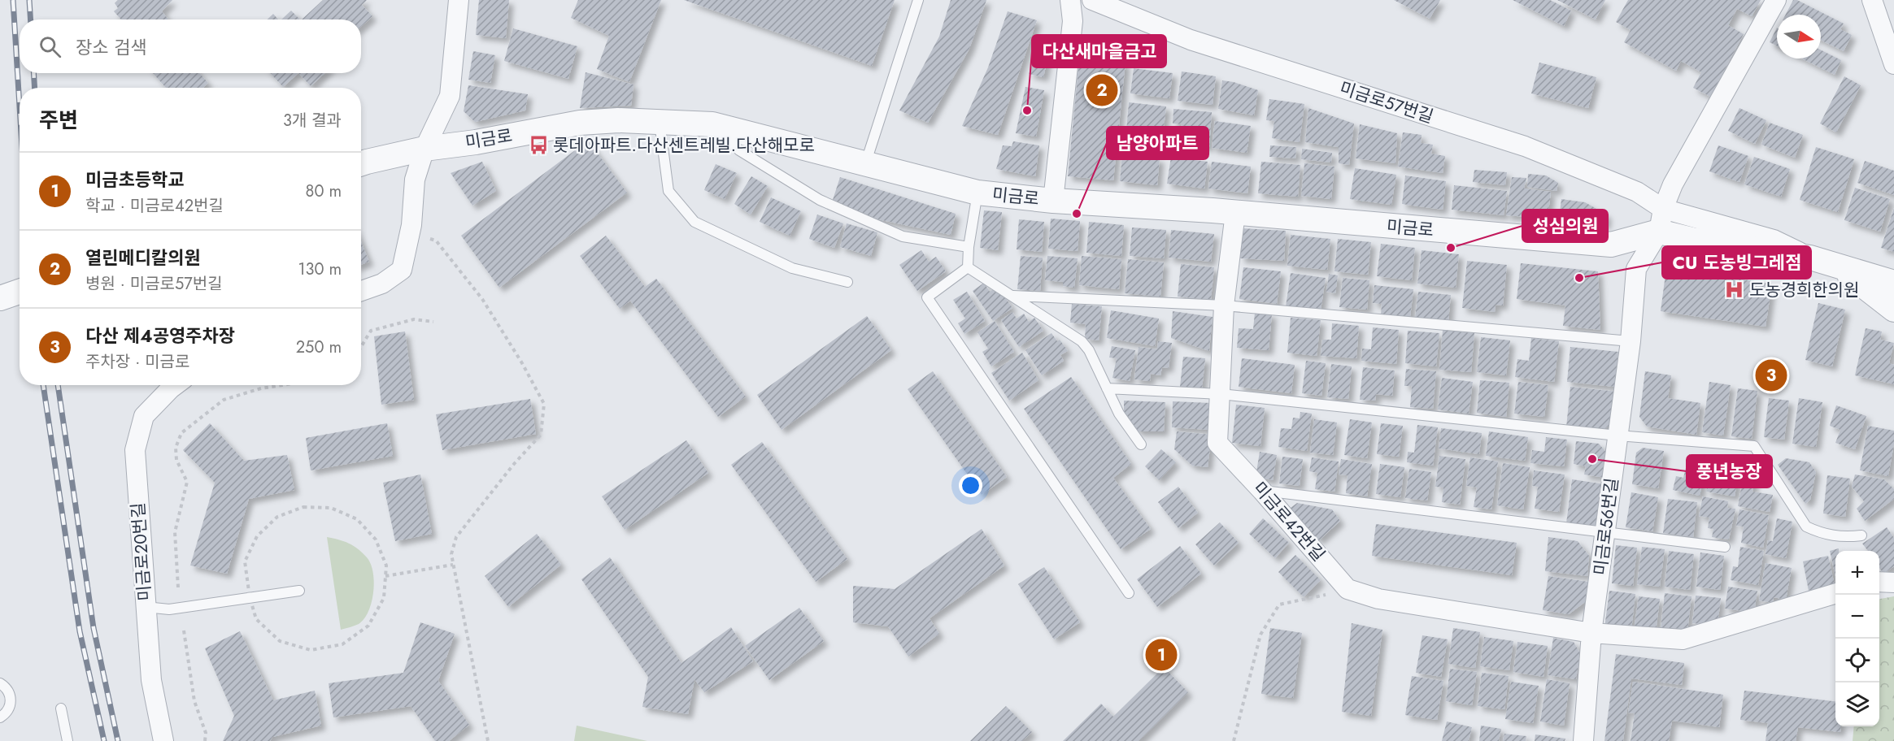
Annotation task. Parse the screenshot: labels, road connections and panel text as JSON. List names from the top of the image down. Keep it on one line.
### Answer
{"streets":{"street":["미금로57번길","미금로","미금로42번길","미금로56번길","미금로20번길"]},"crossings":[["미금로57번길","미금로"],["미금로57번길","미금로56번길"],["미금로","미금로42번길"],["미금로","미금로56번길"]],"places":{"other":["다산새마을금고","남양아파트","성심의원","CU 도농빙그레점","풍년농장"],"bus stop":["롯데아파트.다산센트레빌.다산해모로"],"hospital":["도농경희한의원"]},"north":"right","page":{"search":"장소 검색","pins":["2","3","1"],"heading":["주변","3개 결과"],"list":[{"mark":"1","name":"미금초등학교","note":"학교 · 미금로42번길","value":"80 m"},{"mark":"2","name":"열린메디칼의원","note":"병원 · 미금로57번길","value":"130 m"},{"mark":"3","name":"다산 제4공영주차장","note":"주차장 · 미금로","value":"250 m"}],"map_buttons":["+","−"]}}
